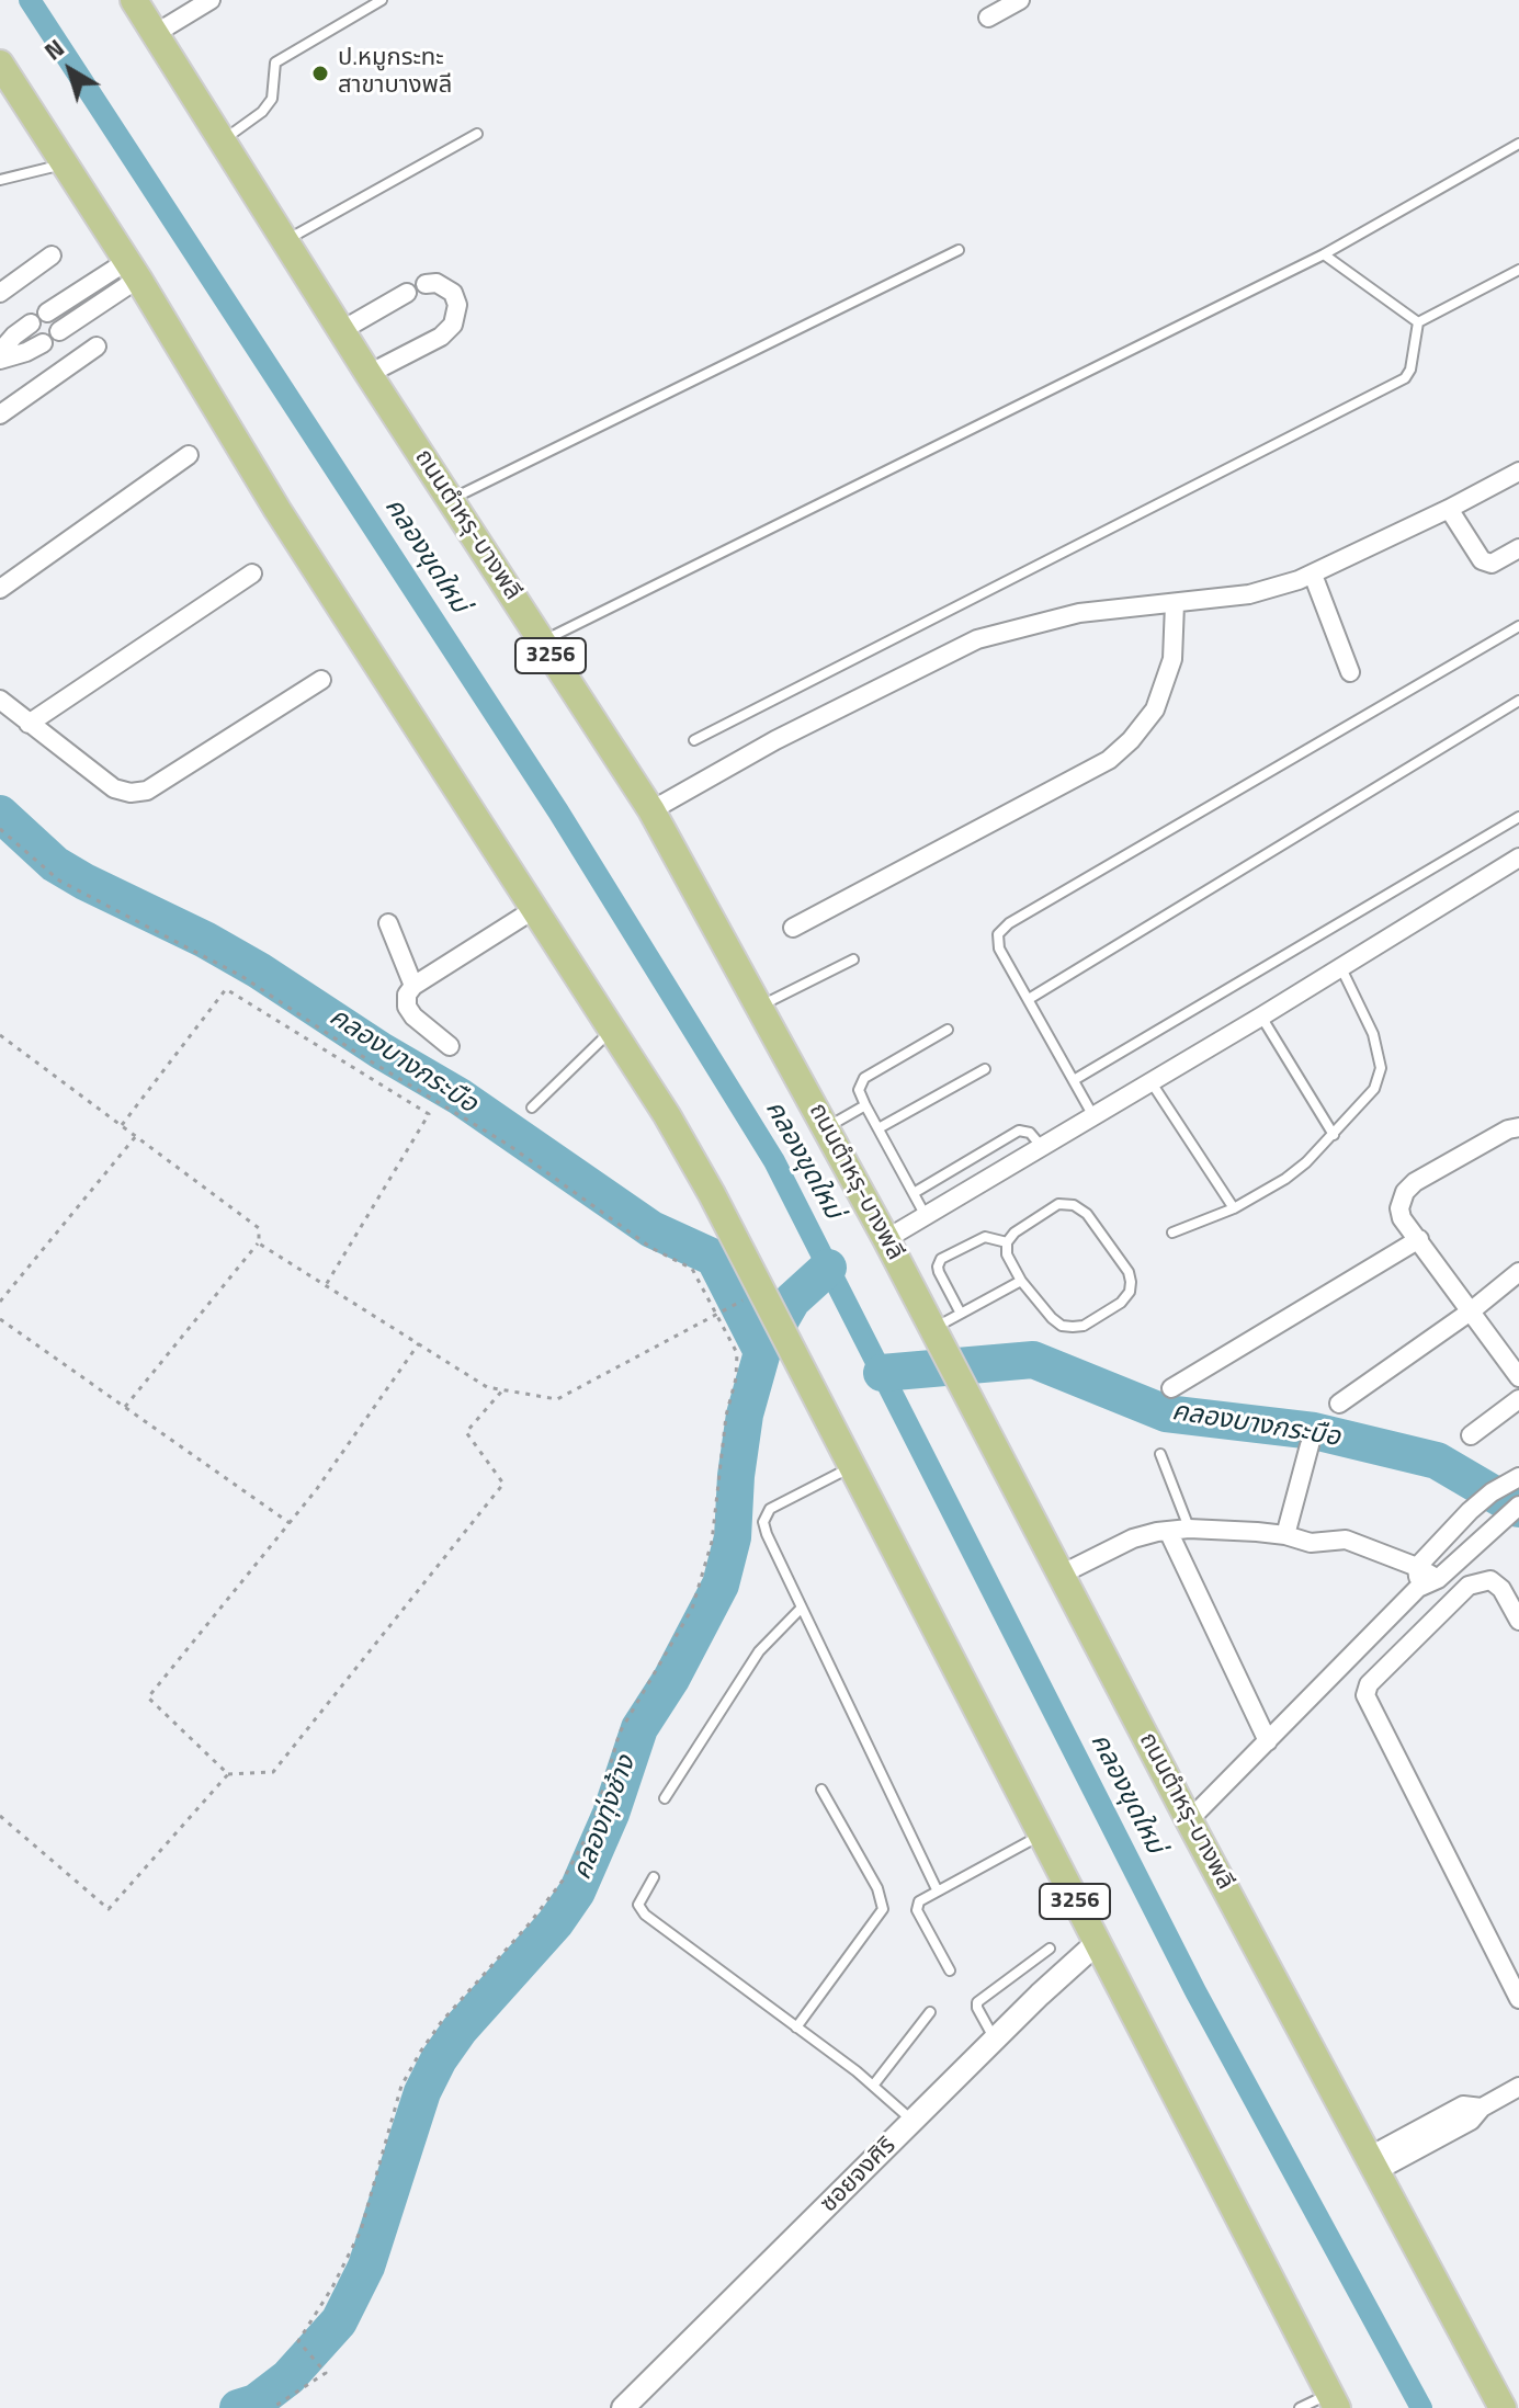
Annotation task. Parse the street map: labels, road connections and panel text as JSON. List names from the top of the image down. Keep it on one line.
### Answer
{"streets":{"main road":["ถนนตำหรุ-บางพลี","3256"],"street":["ซอยจงศิริ"]},"crossings":[["3256","ซอยจงศิริ"]],"water":["คลองขุดใหม่","คลองบางกระบือ","คลองทุ่งช้าง"],"places":["ป.หมูกระทะ สาขาบางพลี"],"north":"top left"}
